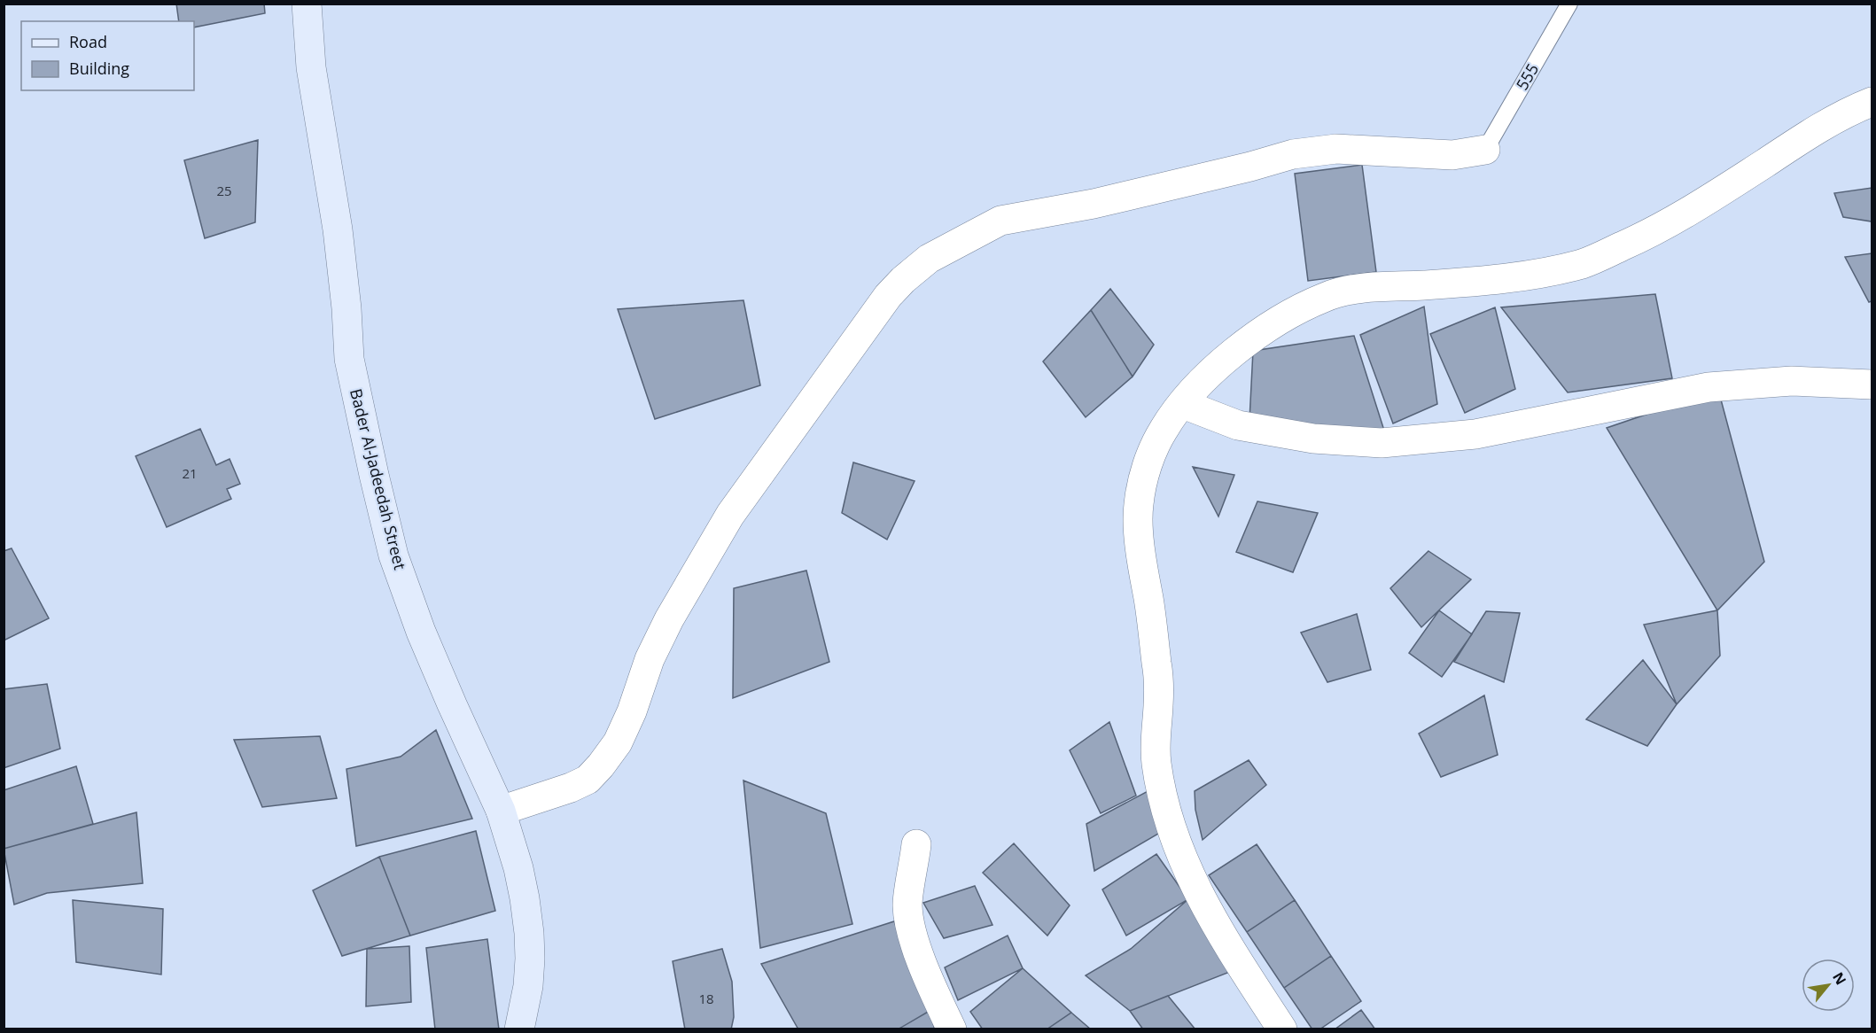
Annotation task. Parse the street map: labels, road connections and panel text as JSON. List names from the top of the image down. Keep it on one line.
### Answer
{"streets":{"main road":["Bader Al-Jadeedah Street"],"lane":["555"]},"house_numbers":["25","21","18"],"legend":["Road","Building"],"north":"top right"}
